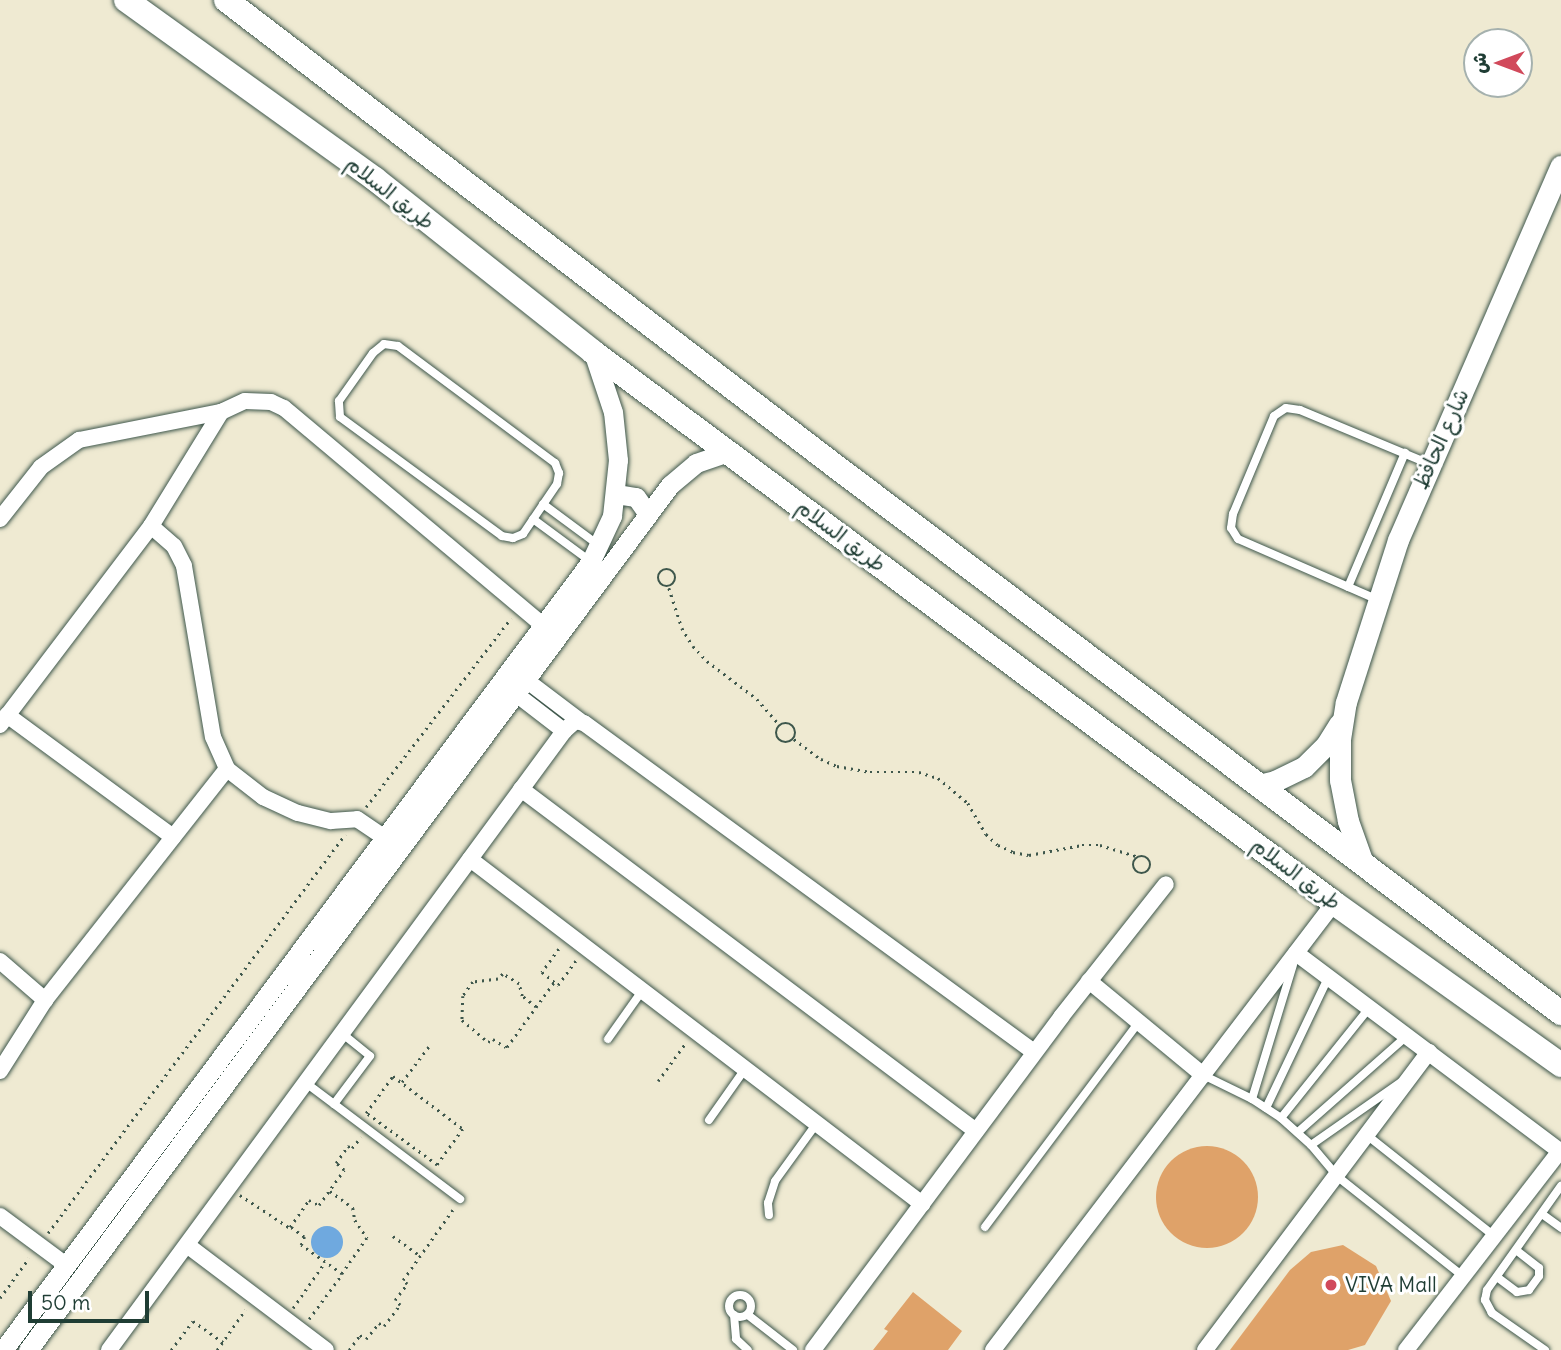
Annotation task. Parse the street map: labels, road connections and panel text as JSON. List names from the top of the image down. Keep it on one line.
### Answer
{"streets":{"main road":["طريق السلام","شارع الحافظ"]},"places":["VIVA Mall"],"scale_bar":"50 m","north":"left"}
